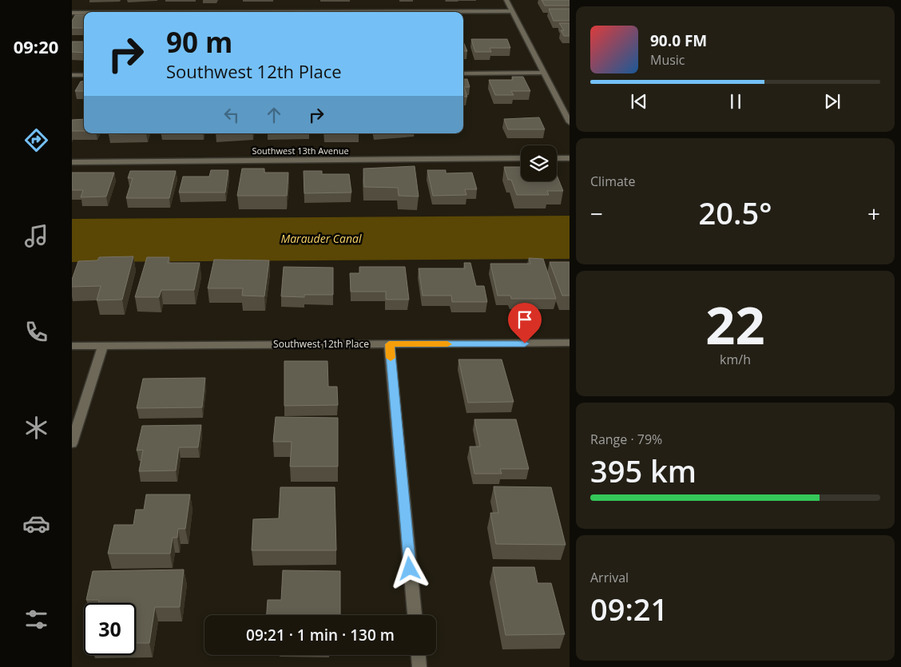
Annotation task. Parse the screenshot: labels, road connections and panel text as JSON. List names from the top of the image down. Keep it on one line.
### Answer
{"streets":{"street":["Southwest 13th Avenue","Southwest 12th Place"]},"water":["Marauder Canal"],"page":{"tabs":"09:20","turn":["90 m","Southwest 12th Place"],"song":["90.0 FM","Music"],"tile":["Climate",["22","km/h"],["Range · 79%","395 km"],["Arrival","09:21"]],"heat":["−","20.5°","+"],"limit":"30","trip":"09:21 · 1 min · 130 m"}}
